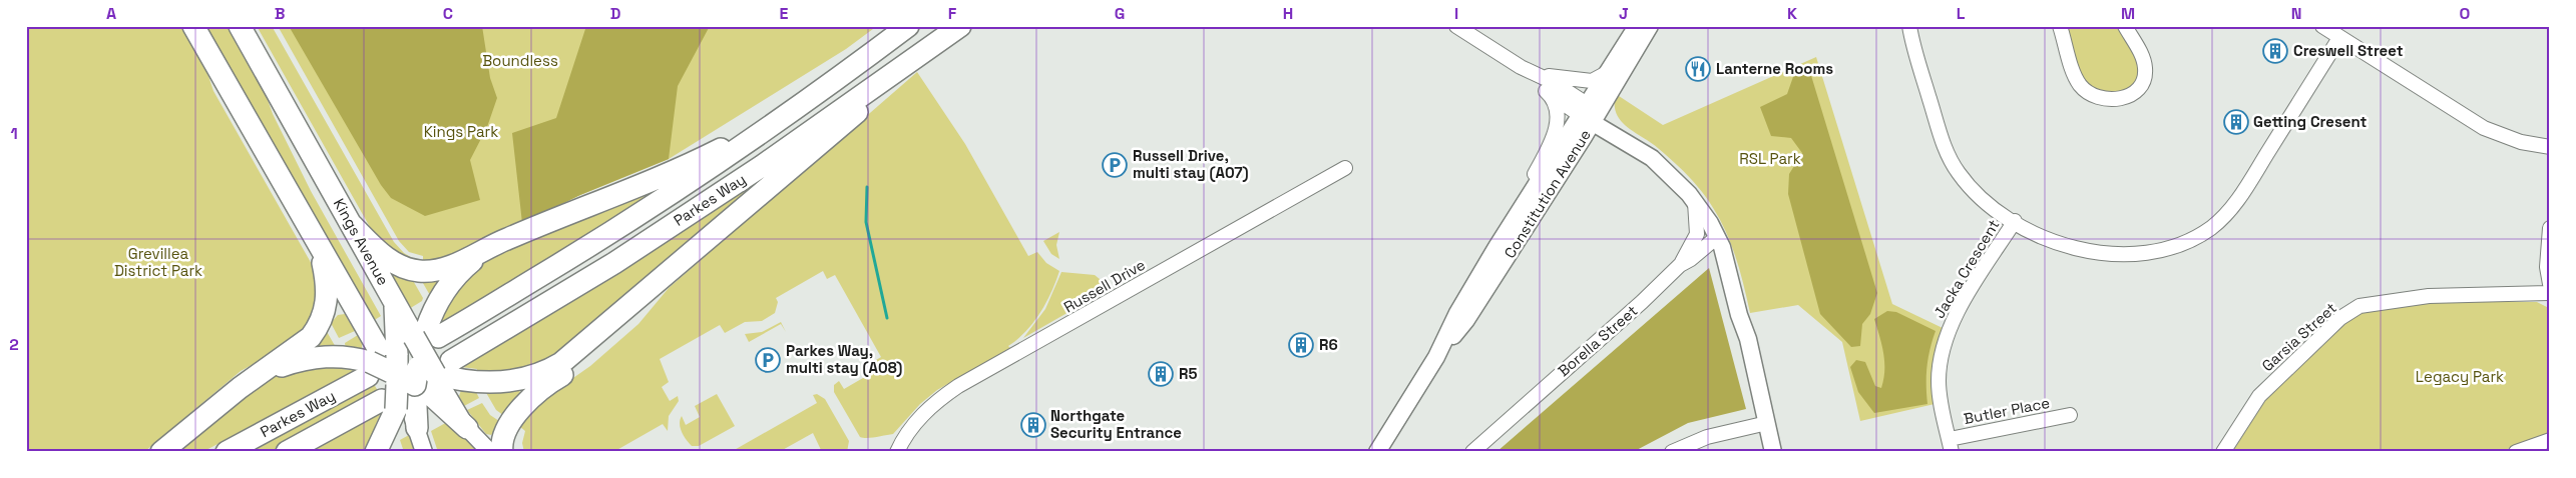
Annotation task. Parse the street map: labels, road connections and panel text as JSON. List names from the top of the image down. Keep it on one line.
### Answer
{"streets":{"main road":["Parkes Way","Kings Avenue"],"street":["Constitution Avenue","Jacka Crescent","Russell Drive","Garsia Street","Borella Street","Butler Place"]},"crossings":[["Parkes Way","Kings Avenue"],["Jacka Crescent","Butler Place"]],"parks":["Boundless","Kings Park","RSL Park","Grevillea District Park","Legacy Park"],"places":{"building":["Creswell Street","Getting Cresent","R6","R5","Northgate Security Entrance"],"restaurant":["Lanterne Rooms"],"parking":["Russell Drive, multi stay (A07)","Parkes Way, multi stay (A08)"]},"grid":{"columns":["A","B","C","D","E","F","G","H","I","J","K","L","M","N","O"],"rows":["1","2"]}}
